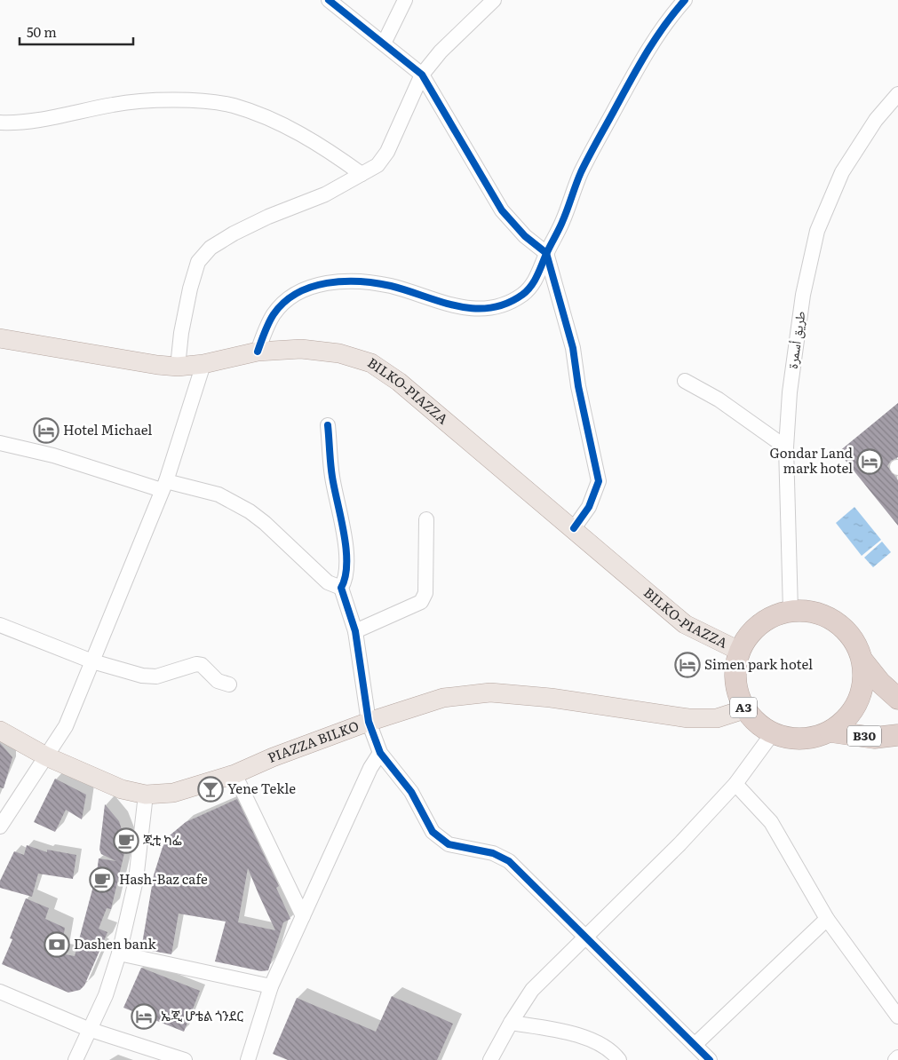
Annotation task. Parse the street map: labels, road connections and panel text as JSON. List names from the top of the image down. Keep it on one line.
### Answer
{"streets":{"highway":["A3","B30"],"main road":["BILKO-PIAZZA","PIAZZA BILKO"],"street":["طريق أسمرة"]},"crossings":[["طريق أسمرة","BILKO-PIAZZA"],["طريق أسمرة","A3"],["طريق أسمرة","B30"],["طريق أسمرة","PIAZZA BILKO"],["BILKO-PIAZZA","A3"],["BILKO-PIAZZA","B30"],["BILKO-PIAZZA","PIAZZA BILKO"],["A3","B30"],["A3","PIAZZA BILKO"],["B30","PIAZZA BILKO"]],"places":{"hotel":["Hotel Michael","Gondar Land mark hotel","Simen park hotel","ኤጂ ሆቴል ጎንደር"],"bar":["Yene Tekle"],"cafe":["ጂቲ ካፌ","Hash-Baz cafe"],"bank":["Dashen bank"]},"scale_bar":"50 m"}
